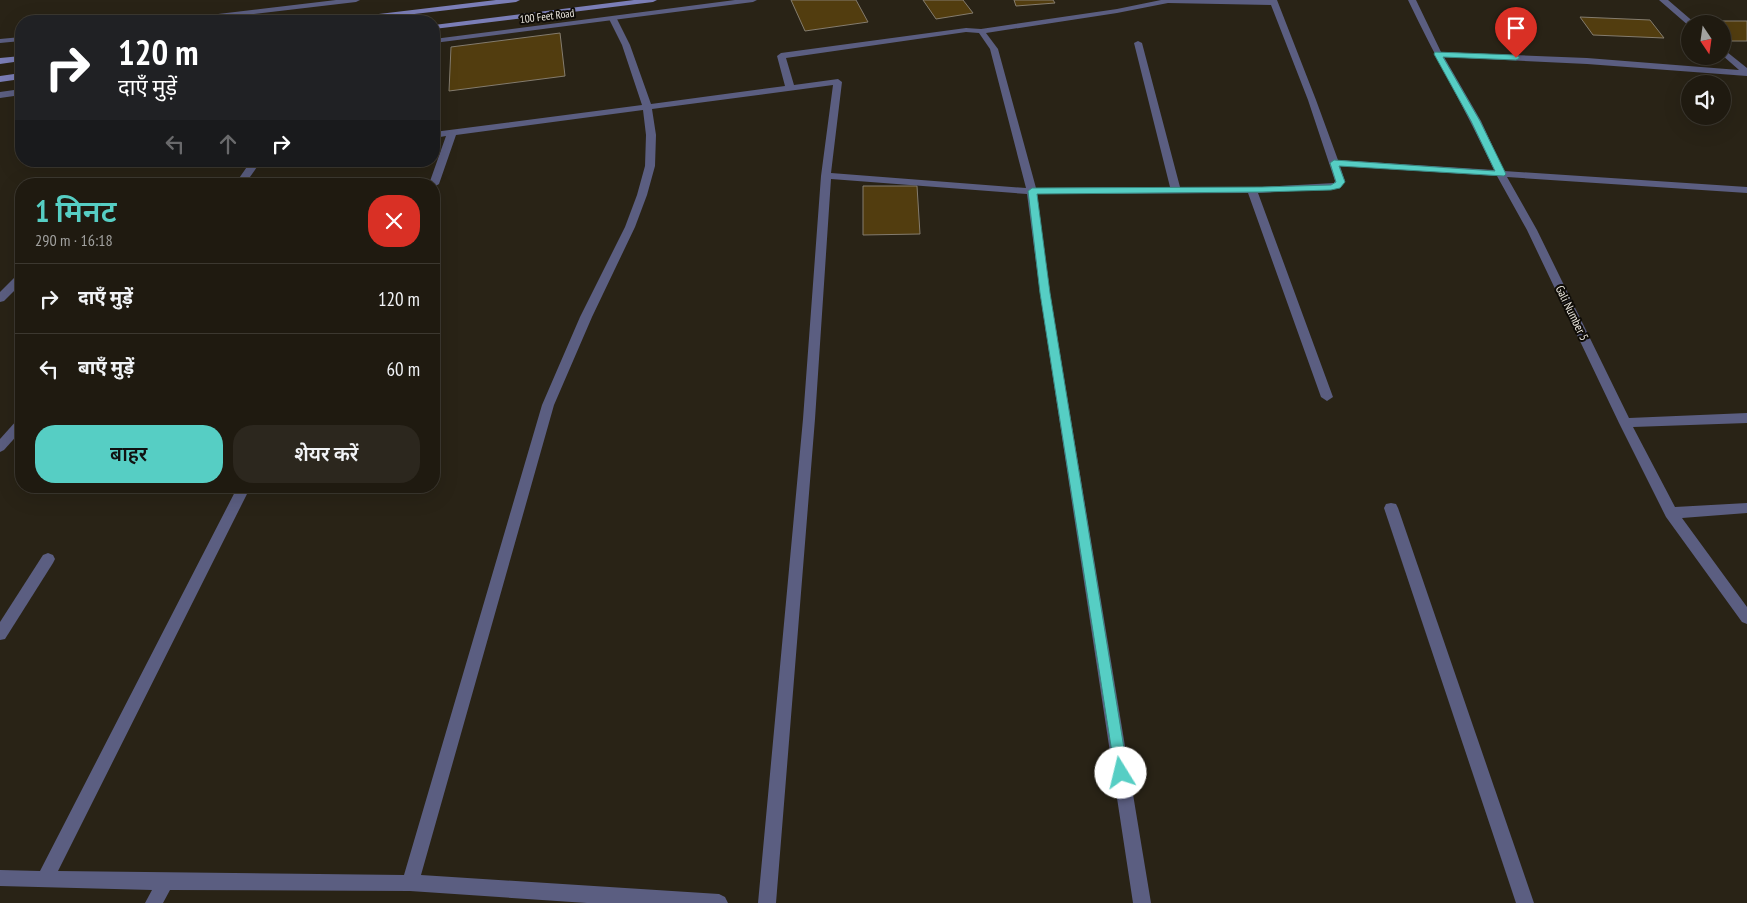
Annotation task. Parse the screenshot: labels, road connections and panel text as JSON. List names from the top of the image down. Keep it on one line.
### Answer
{"streets":{"street":["100 Feet Road","Gali Number 5"]},"north":"bottom","page":{"turn":["120 m","दाएँ मुड़ें"],"heading":["1 मिनट","290 m · 16:18"],"list":[{"name":"दाएँ मुड़ें","value":"120 m"},{"name":"बाएँ मुड़ें","value":"60 m"}],"buttons":["बाहर","शेयर करें"]}}
